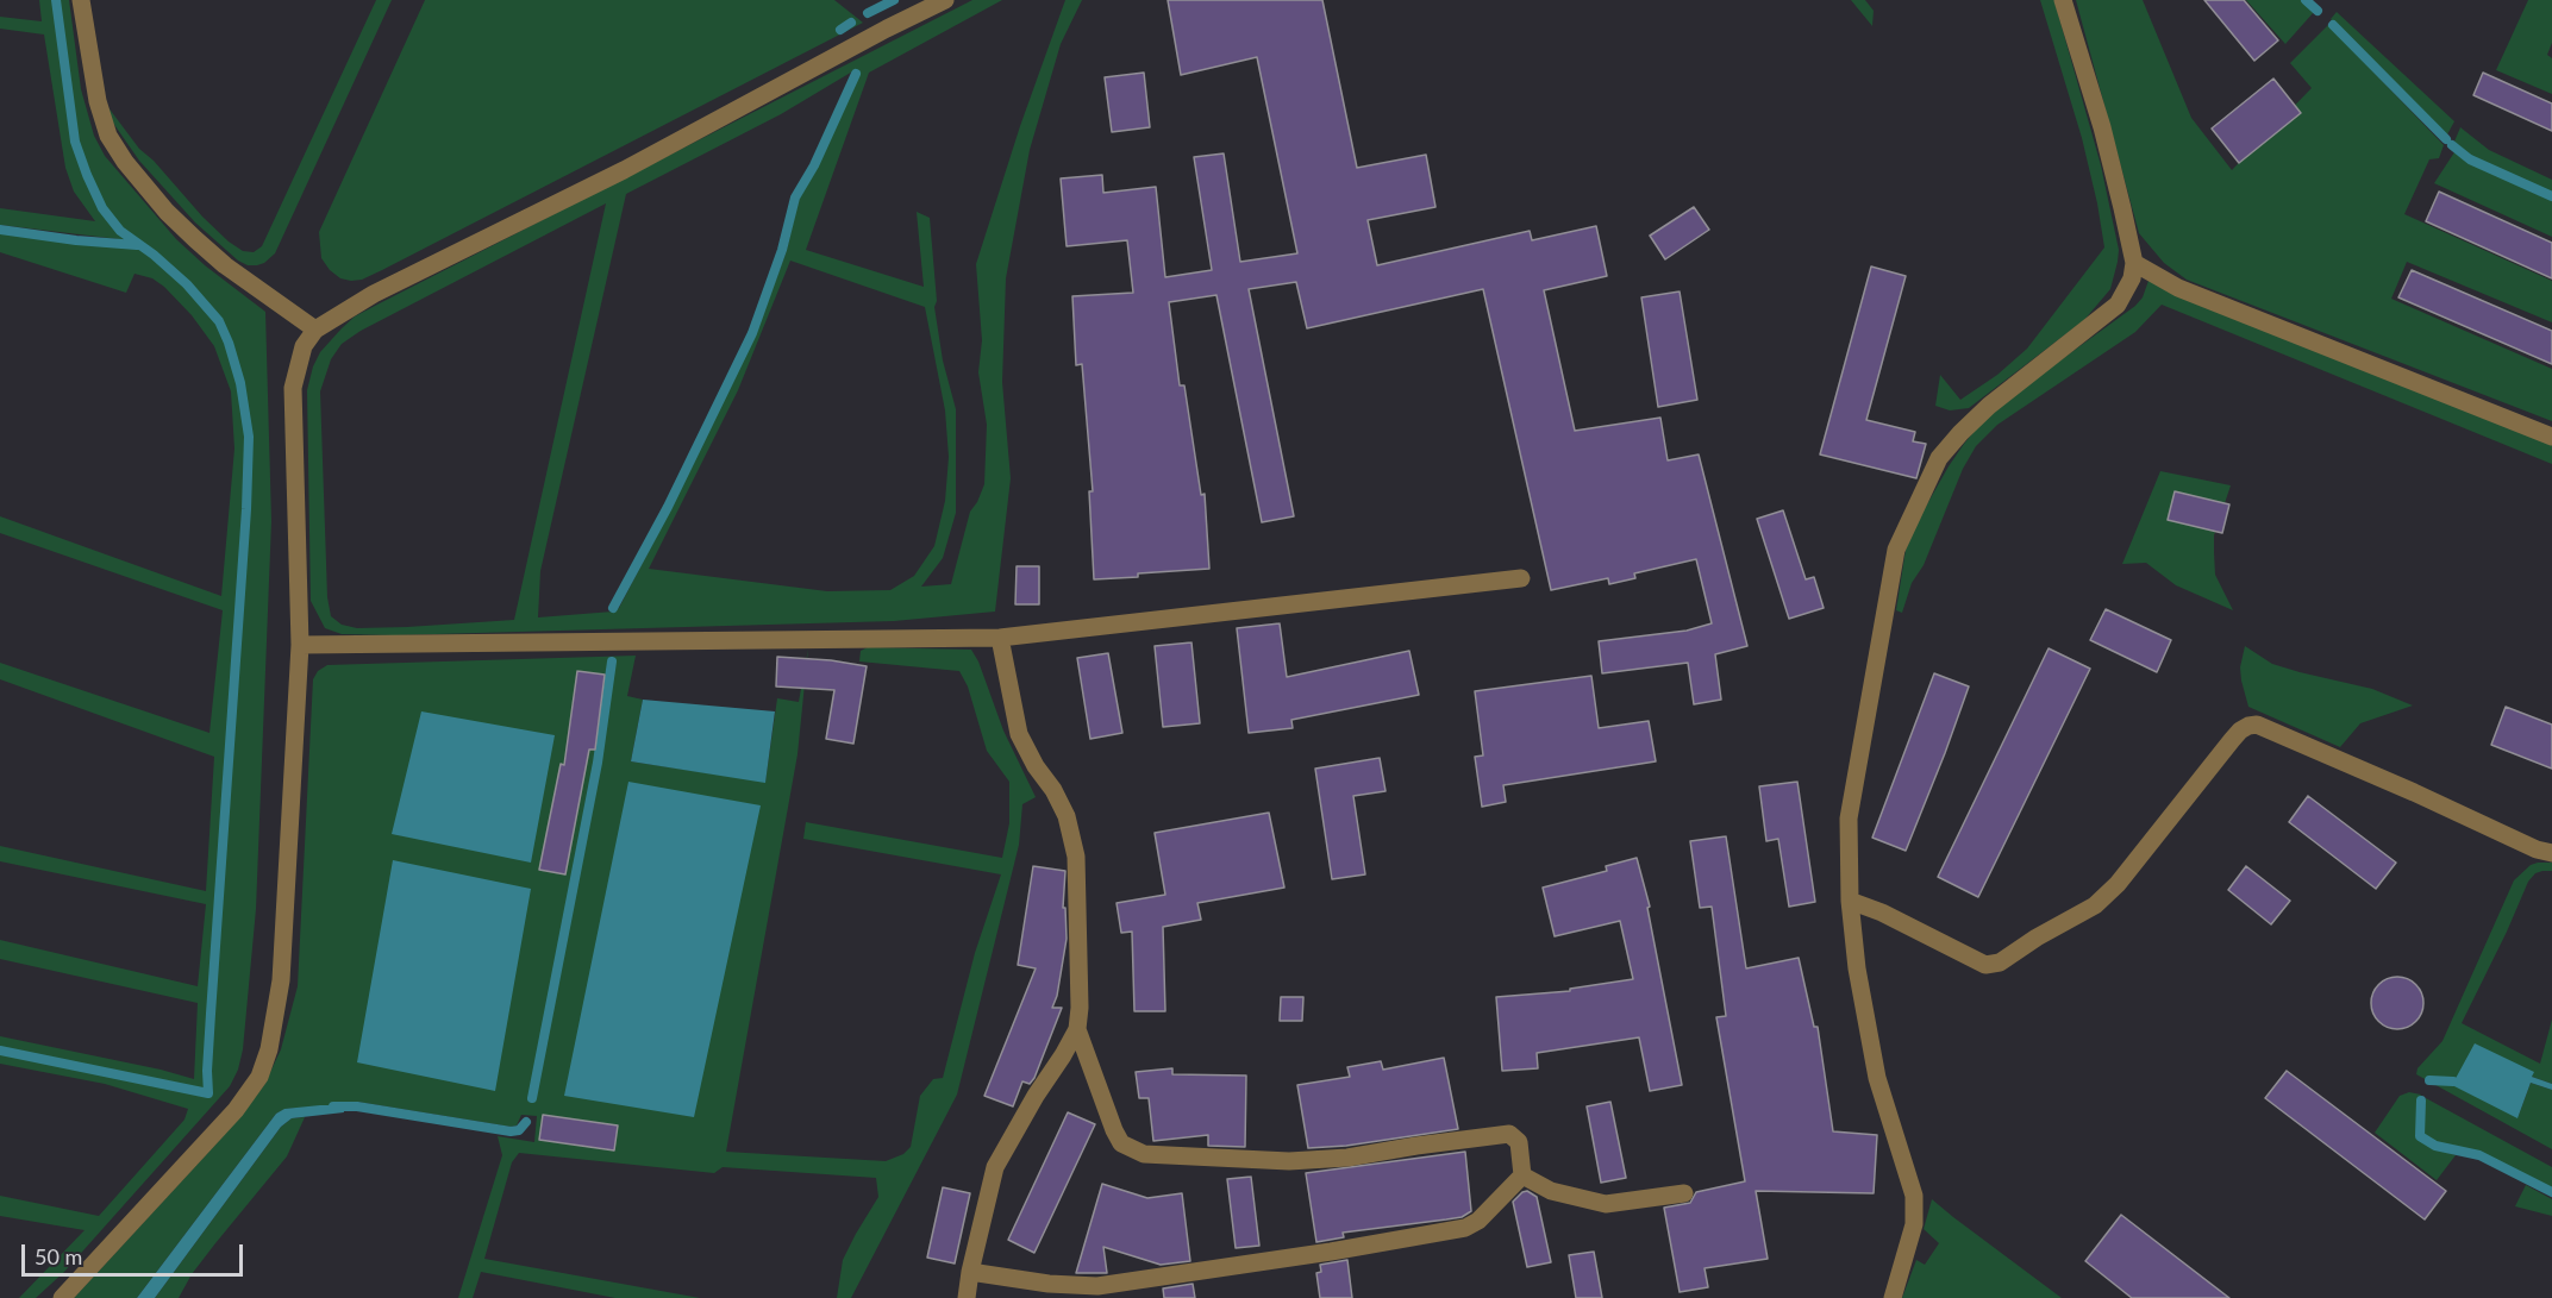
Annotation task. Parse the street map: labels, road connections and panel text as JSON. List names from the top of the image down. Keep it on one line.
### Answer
{"scale_bar":"50 m"}
